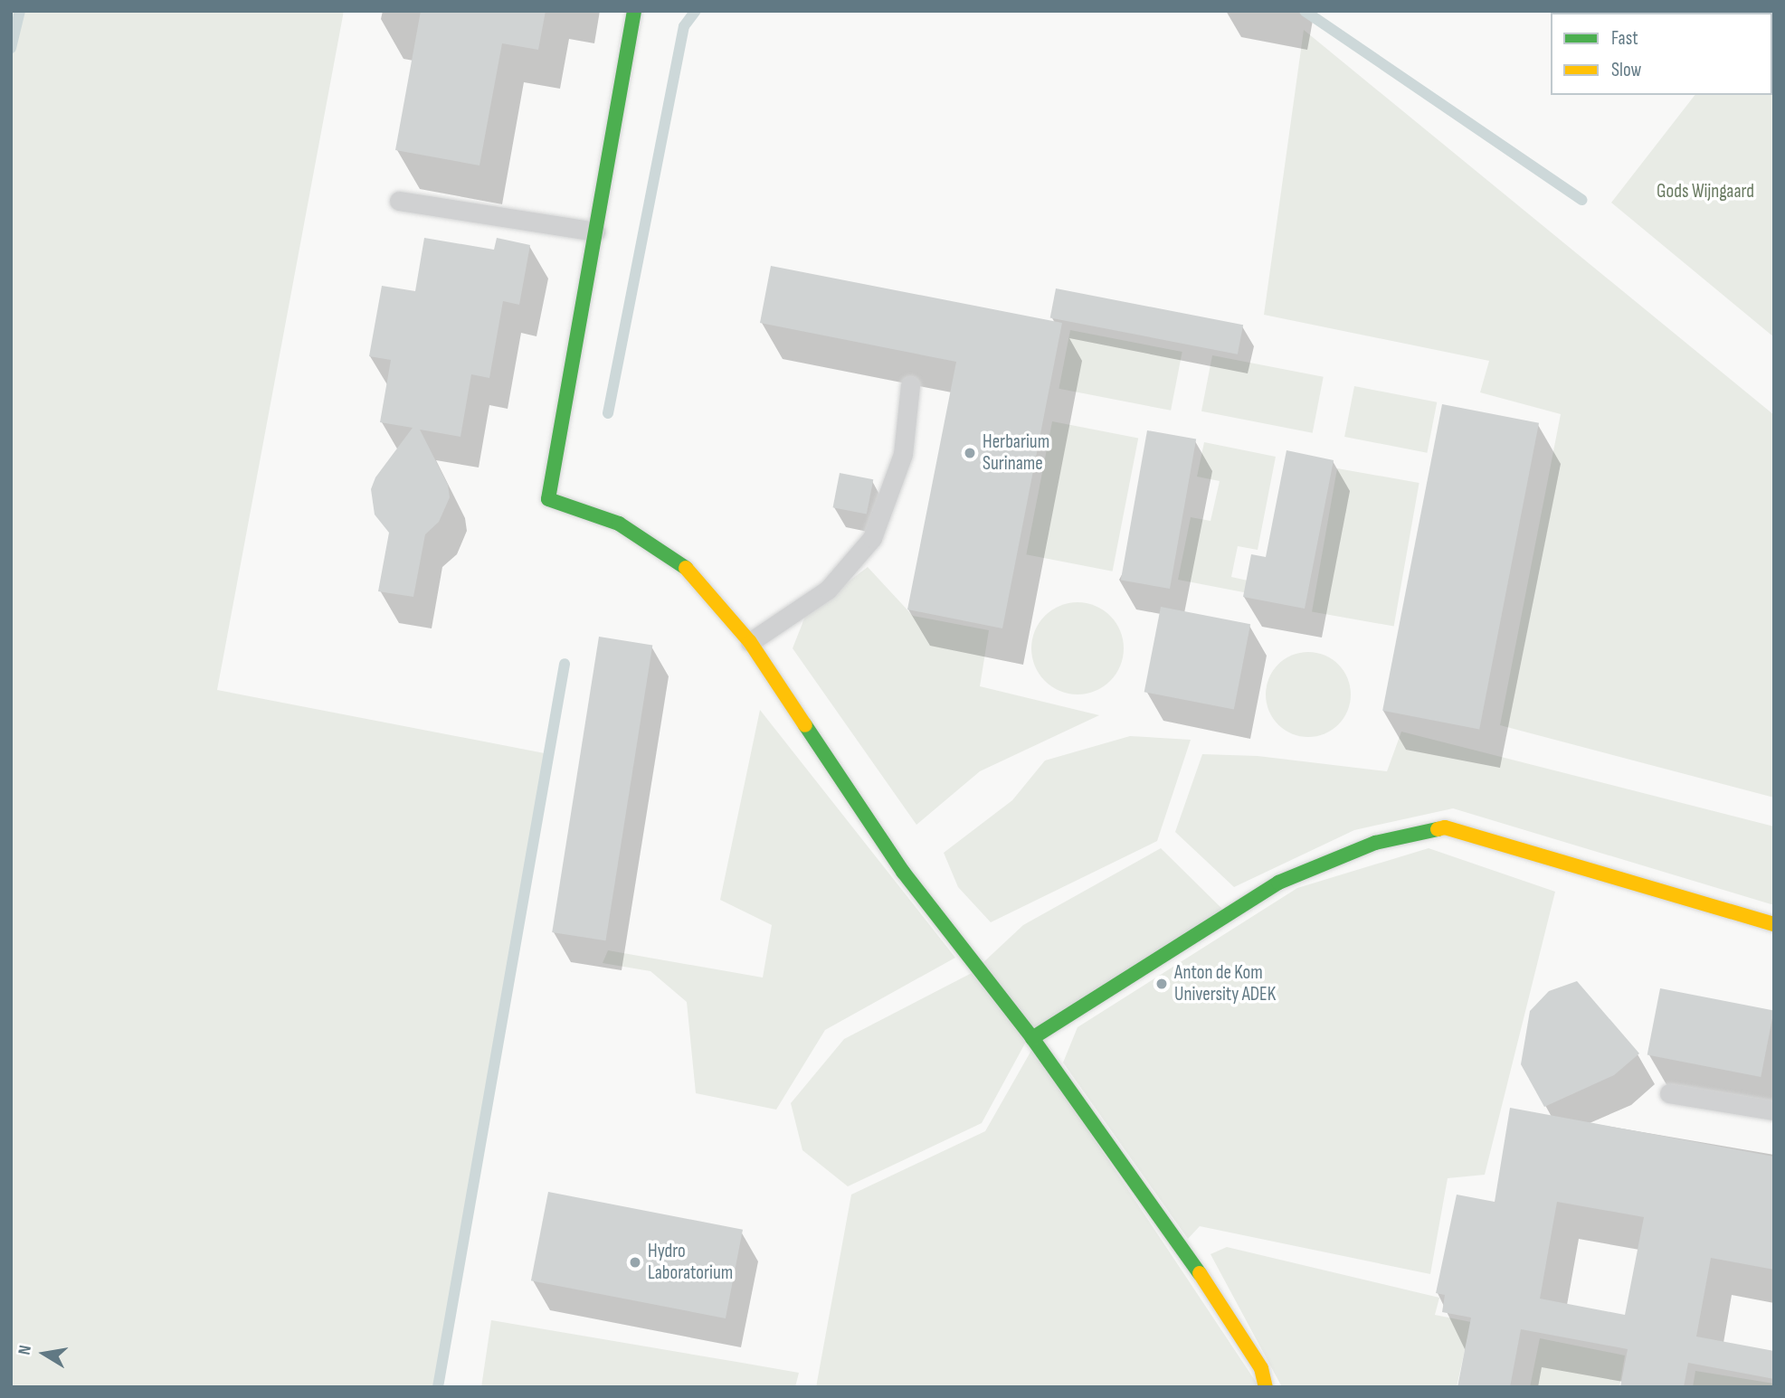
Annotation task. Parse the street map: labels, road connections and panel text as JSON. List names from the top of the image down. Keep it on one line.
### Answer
{"parks":["Gods Wijngaard"],"places":["Herbarium Suriname","Anton de Kom University ADEK","Hydro Laboratorium"],"legend":["Fast","Slow"],"north":"left"}
